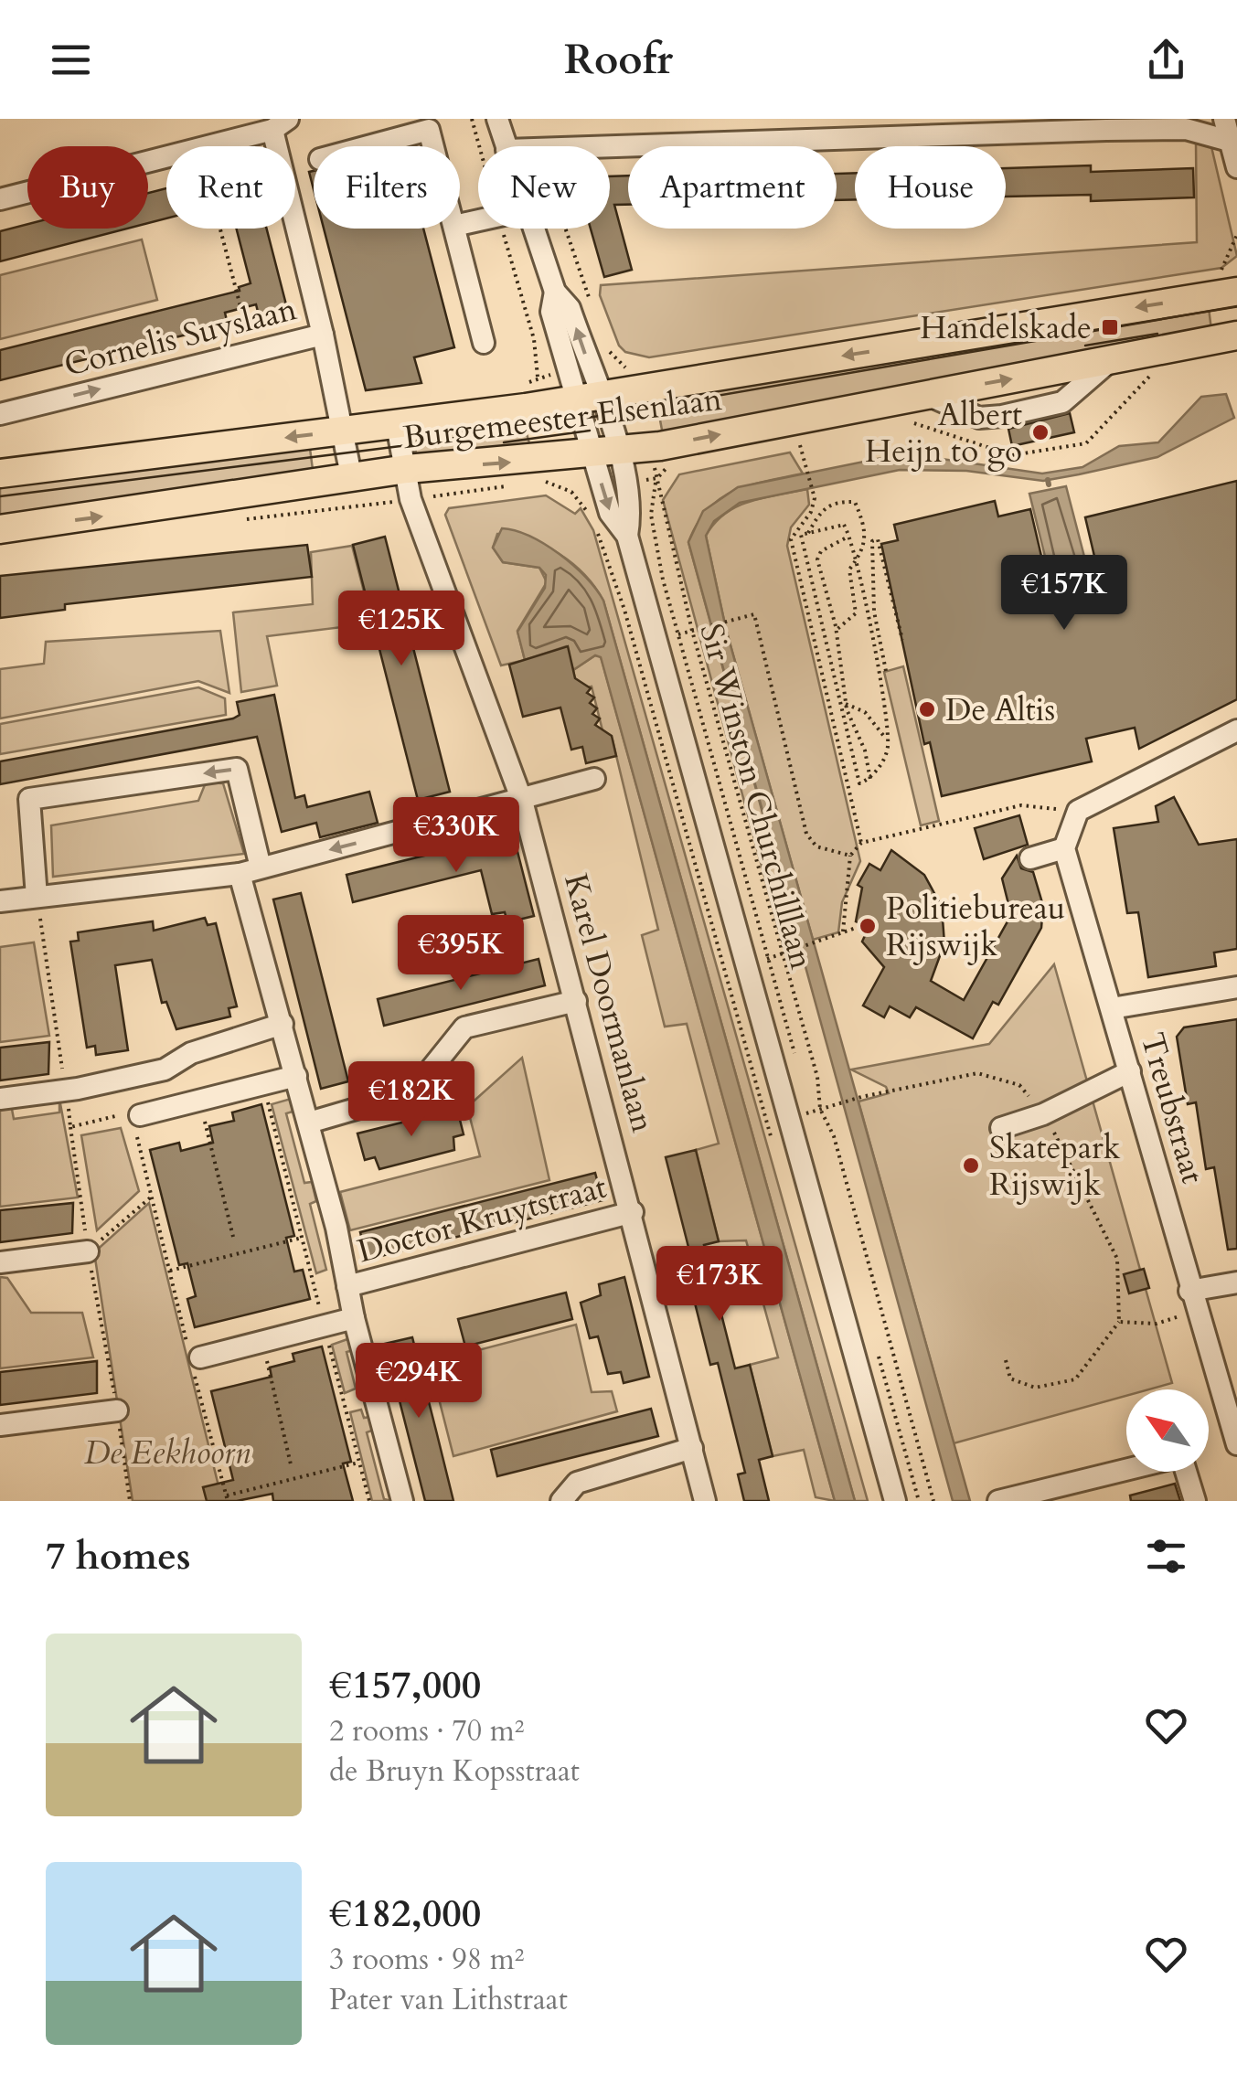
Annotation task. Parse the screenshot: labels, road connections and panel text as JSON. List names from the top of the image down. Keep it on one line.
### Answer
{"streets":{"main road":["Burgemeester Elsenlaan"],"street":["Cornelis Suyslaan","Sir Winston Churchilllaan","Karel Doormanlaan","Treubstraat","Doctor Kruytstraat"]},"crossings":[["Burgemeester Elsenlaan","Sir Winston Churchilllaan"],["Burgemeester Elsenlaan","Karel Doormanlaan"],["Karel Doormanlaan","Doctor Kruytstraat"]],"one_way":["Cornelis Suyslaan"],"parks":["De Eekhoorn"],"places":{"transit":["Handelskade"],"other":["Albert Heijn to go","De Altis","Politiebureau Rijswijk","Skatepark Rijswijk"]},"north":"top left","page":{"header":"Roofr","chip":["Buy","Rent","Filters","New","Apartment","House"],"price":["€157K","€125K","€330K","€395K","€182K","€173K","€294K"],"heading":"7 homes","list":[{"name":"€157,000","note":"2 rooms · 70 m² · de Bruyn Kopsstraat"},{"name":"€182,000","note":"3 rooms · 98 m² · Pater van Lithstraat"}]}}
